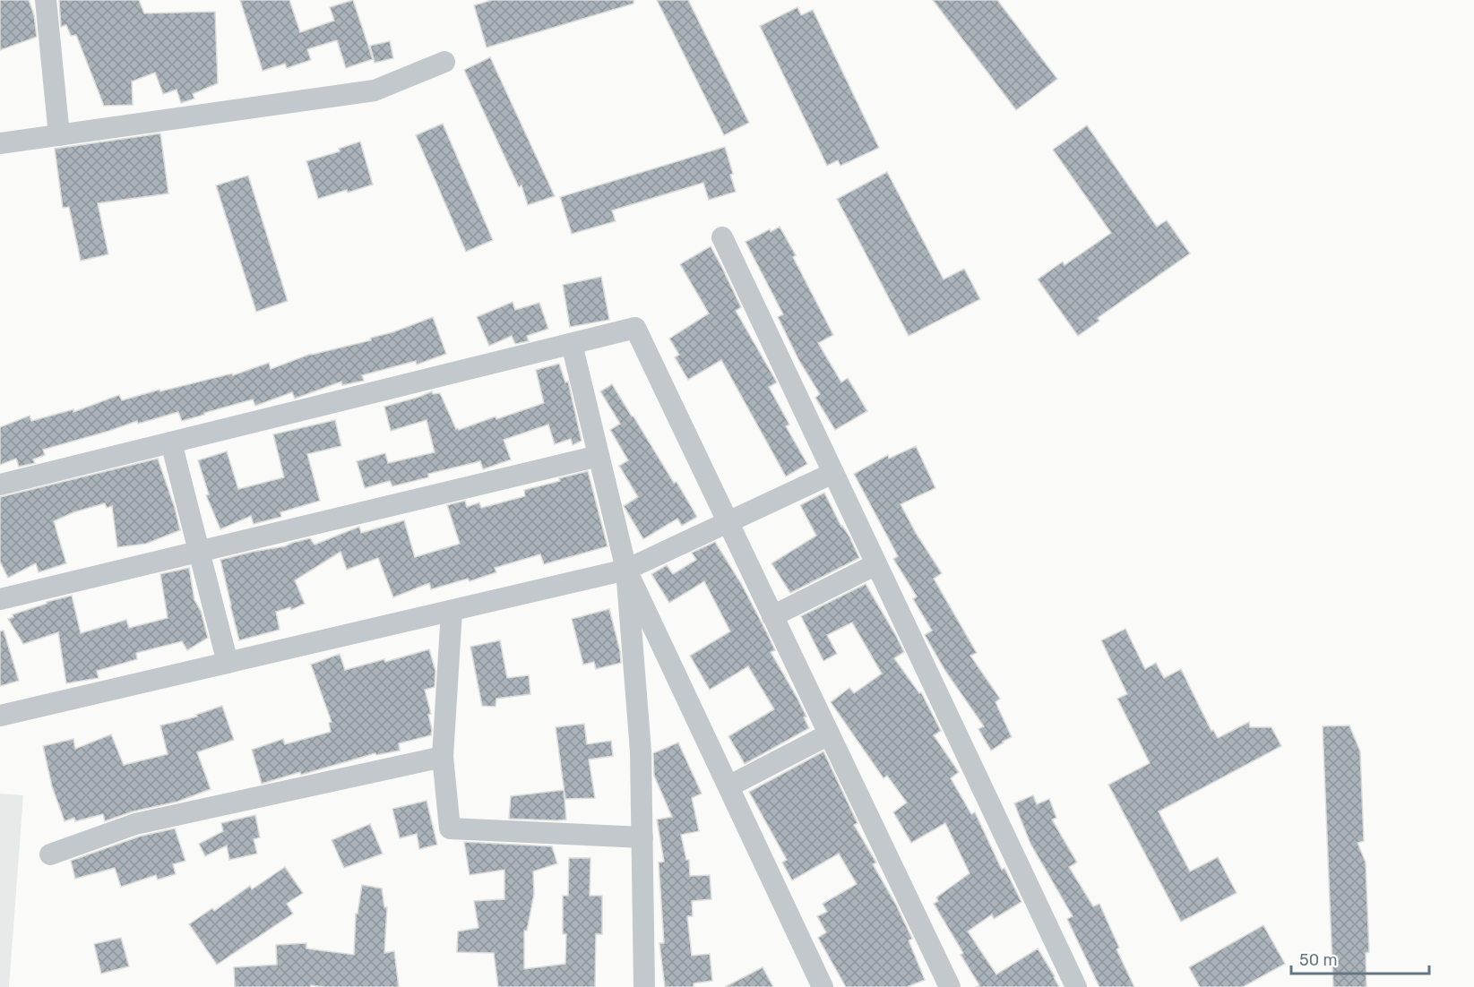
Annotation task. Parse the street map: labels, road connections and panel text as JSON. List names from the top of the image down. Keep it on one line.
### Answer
{"scale_bar":"50 m"}
